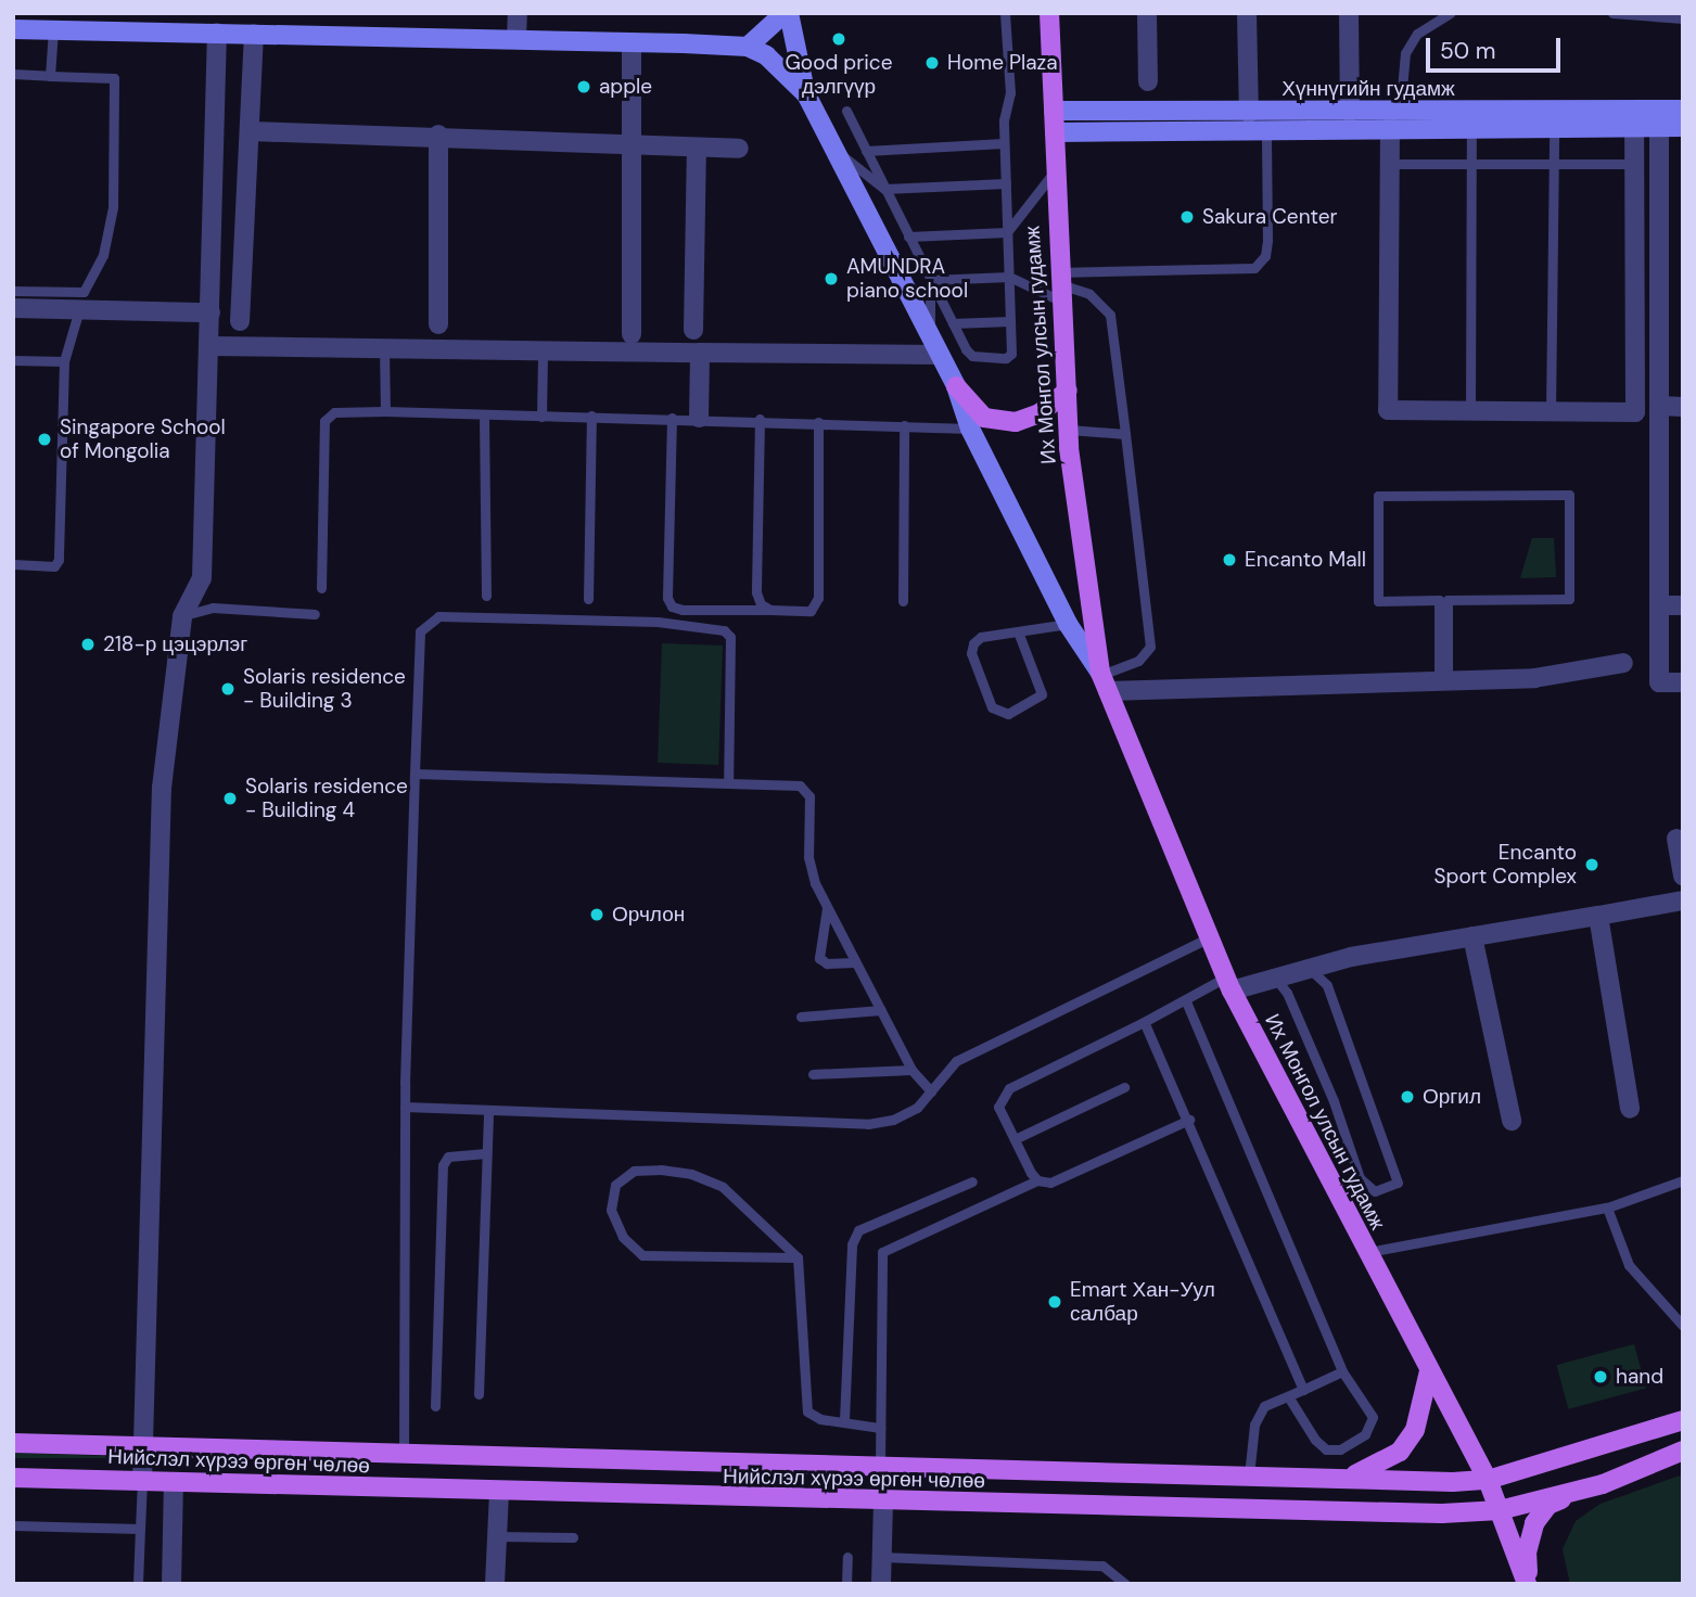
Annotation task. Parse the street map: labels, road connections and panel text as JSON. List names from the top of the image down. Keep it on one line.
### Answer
{"streets":{"main road":["Хүннүгийн гудамж","Их Монгол улсын гудамж","Нийслэл хүрээ өргөн чөлөө"]},"crossings":[["Хүннүгийн гудамж","Их Монгол улсын гудамж"],["Их Монгол улсын гудамж","Нийслэл хүрээ өргөн чөлөө"]],"places":["Good price дэлгүүр","Home Plaza","apple","Sakura Center","AMUNDRA piano school","Singapore School of Mongolia","Encanto Mall","218-р цэцэрлэг","Solaris residence - Building 3","Solaris residence - Building 4","Encanto Sport Complex","Орчлон","Оргил","Emart Хан-Уул салбар","hand"],"scale_bar":"50 m"}
